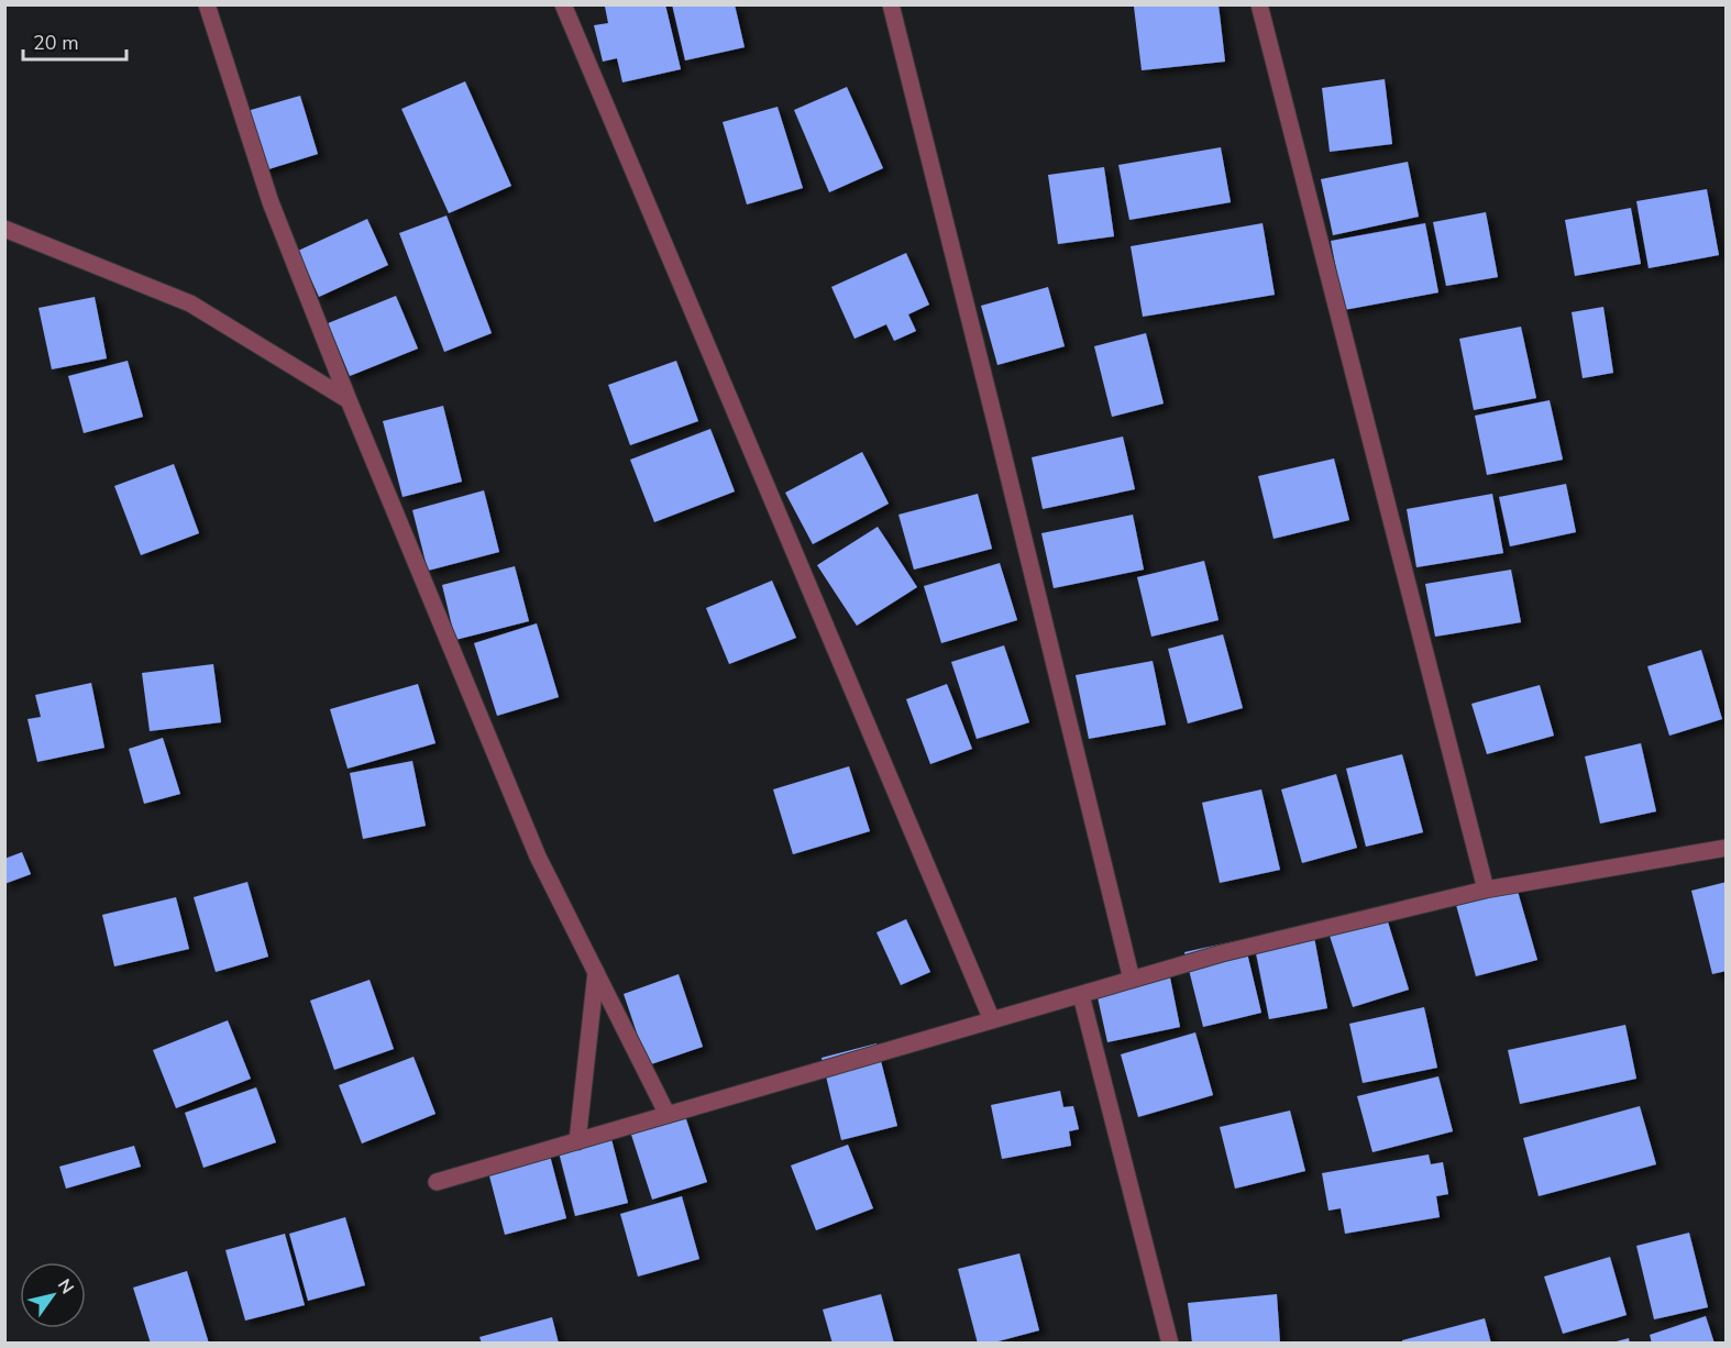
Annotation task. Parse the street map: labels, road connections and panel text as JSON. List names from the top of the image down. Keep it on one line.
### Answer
{"scale_bar":"20 m","north":"top right"}
